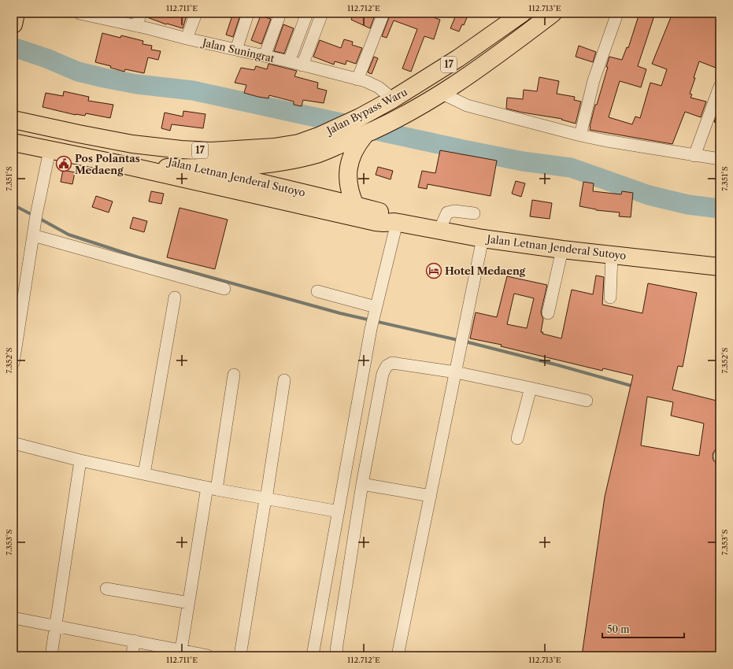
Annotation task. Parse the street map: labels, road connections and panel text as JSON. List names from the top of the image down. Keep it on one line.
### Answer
{"streets":{"highway":["17","Jalan Bypass Waru","Jalan Letnan Jenderal Sutoyo"],"street":["Jalan Suningrat"]},"crossings":[["Jalan Suningrat","Jalan Bypass Waru"],["17","Jalan Bypass Waru"],["17","Jalan Letnan Jenderal Sutoyo"],["Jalan Bypass Waru","Jalan Letnan Jenderal Sutoyo"]],"places":{"public building":["Pos Polantas Medaeng"],"hotel":["Hotel Medaeng"]},"scale_bar":"50 m","coordinates":["112.711°E","112.712°E","112.713°E","7.351°S","7.352°S","7.353°S"]}
